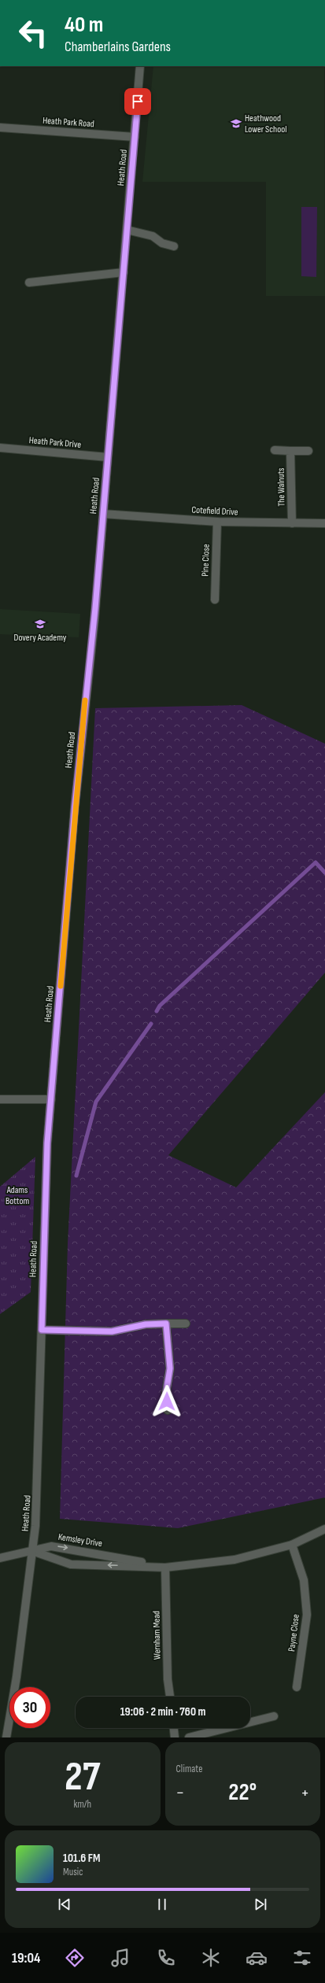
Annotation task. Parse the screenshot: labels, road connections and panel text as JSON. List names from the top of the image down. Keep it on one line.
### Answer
{"streets":{"street":["Heath Park Road","Heath Road","Heath Park Drive","The Walnuts","Cotefield Drive","Pine Close","Kemsley Drive","Payne Close","Wernham Mead"]},"crossings":[["Heath Park Road","Heath Road"],["Heath Road","Heath Park Drive"],["Heath Road","Cotefield Drive"],["Heath Road","Kemsley Drive"],["The Walnuts","Cotefield Drive"],["Cotefield Drive","Pine Close"],["Kemsley Drive","Payne Close"],["Kemsley Drive","Wernham Mead"]],"parks":["Adams Bottom"],"places":{"school or university":["Heathwood Lower School","Dovery Academy"]},"page":{"turn":["40 m","Chamberlains Gardens"],"limit":"30","trip":"19:06 · 2 min · 760 m","tile":[["27","km/h"],"Climate"],"heat":["−","22°","+"],"song":["101.6 FM","Music"],"tabs":"19:04"}}
